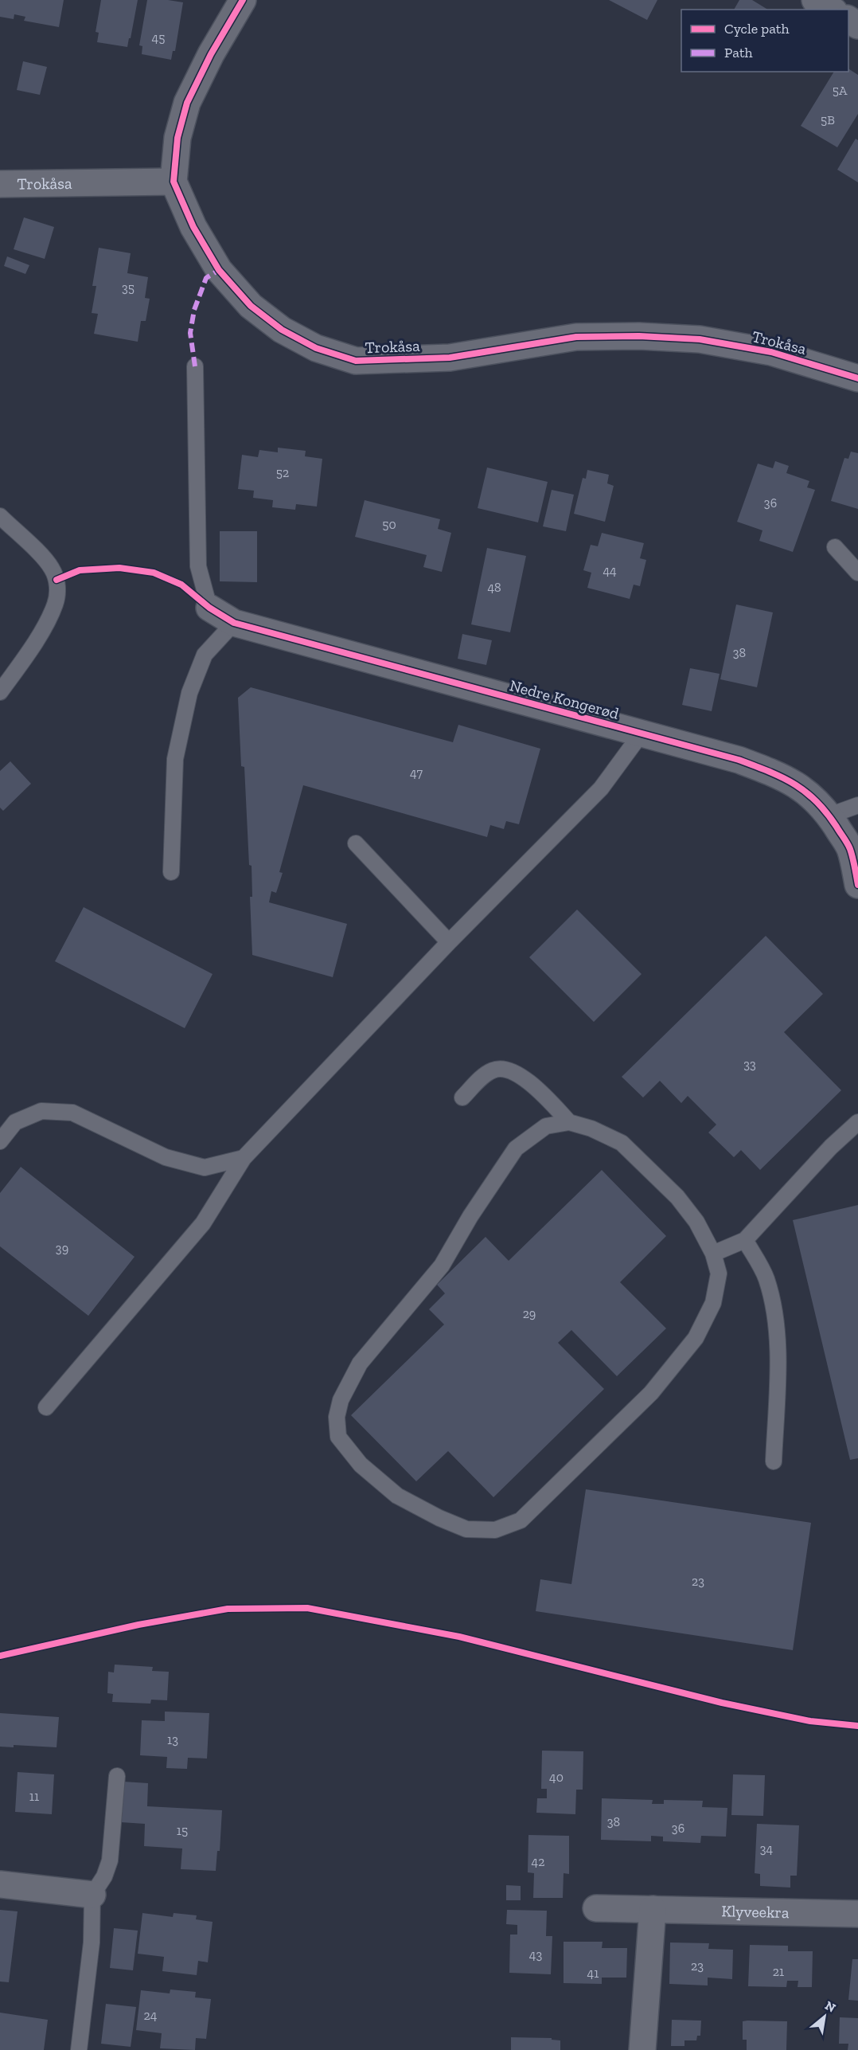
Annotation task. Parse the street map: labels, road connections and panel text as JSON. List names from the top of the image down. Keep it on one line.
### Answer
{"streets":{"street":["Trokåsa","Nedre Kongerød","Klyveekra"]},"house_numbers":["45","5A","5B","35","52","36","50","44","48","38","47","33","39","29","23","13","40","11","38","36","15","34","42","43","23","21","41","24"],"legend":["Cycle path","Path"],"north":"top right"}
